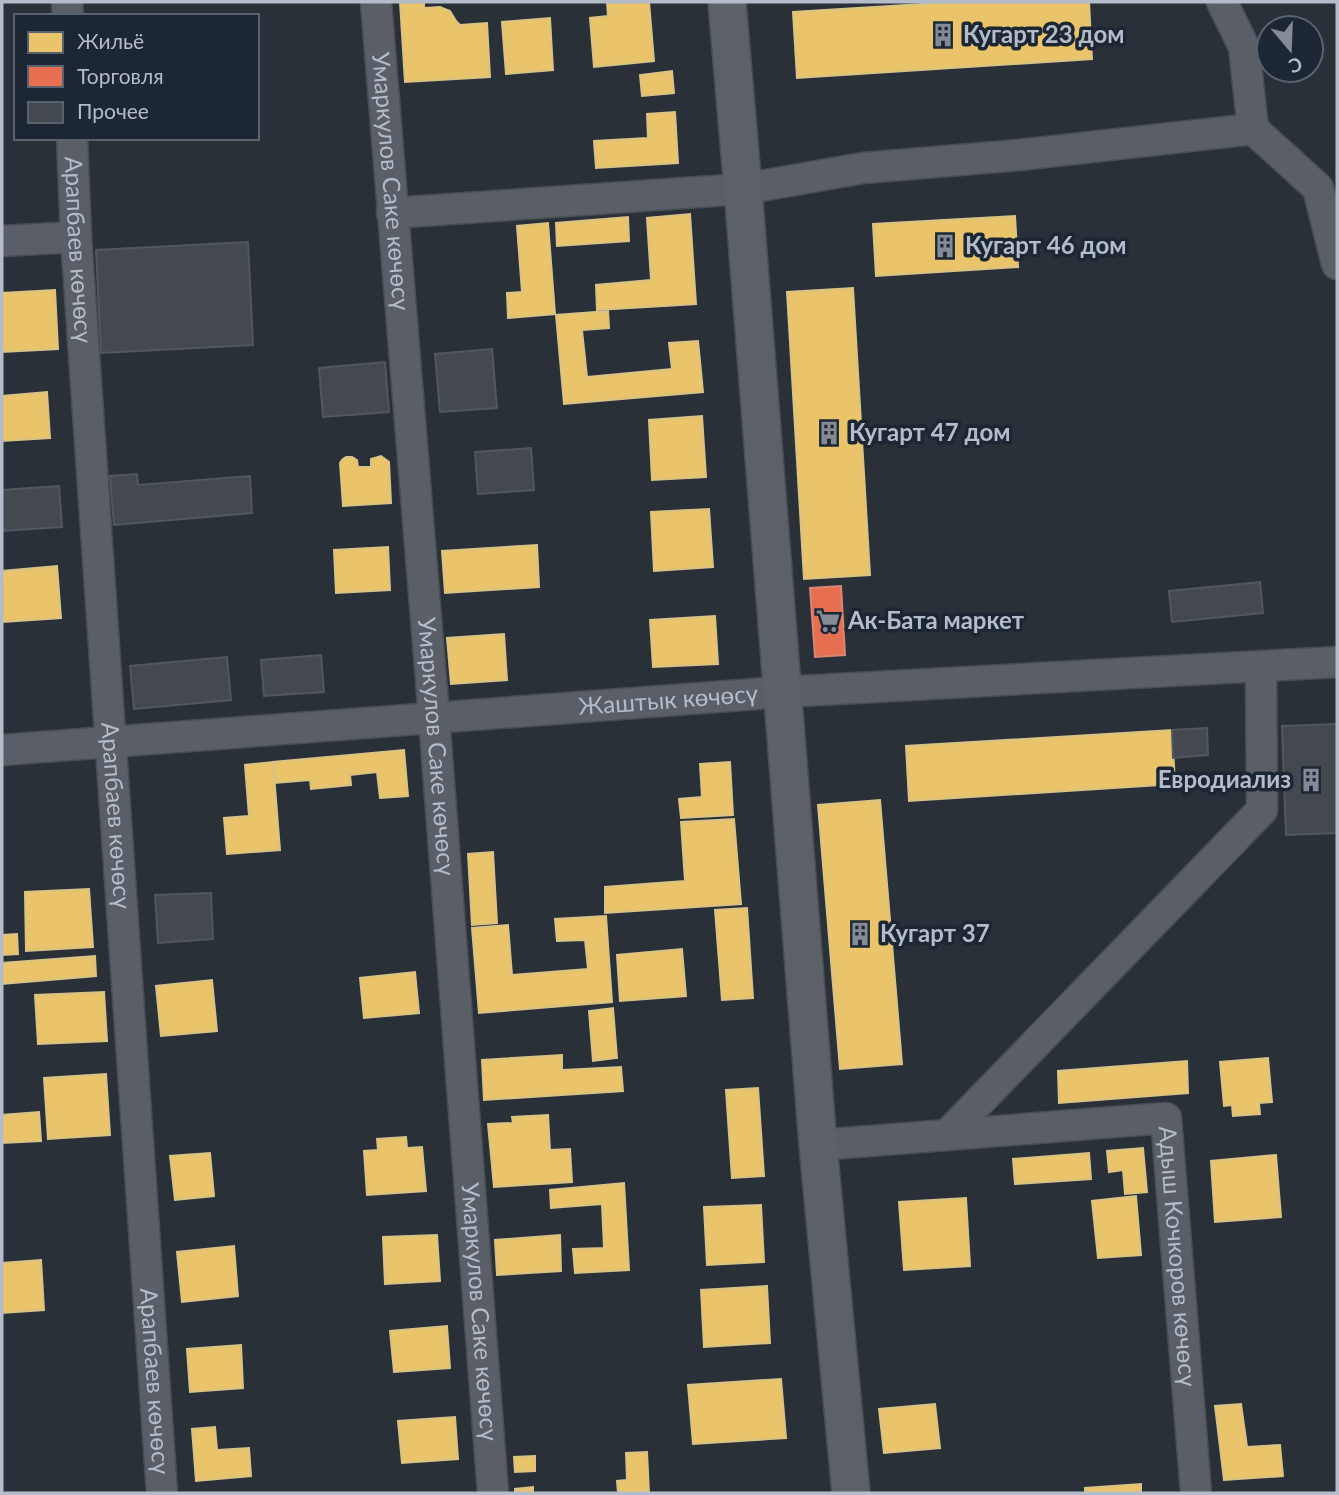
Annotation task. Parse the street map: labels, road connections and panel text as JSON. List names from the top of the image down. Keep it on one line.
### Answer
{"streets":{"street":["Умаркулов Саке көчөсү","Арапбаев көчөсү","Жаштык көчөсү","Адыш Кочкоров көчөсү"]},"crossings":[["Умаркулов Саке көчөсү","Жаштык көчөсү"],["Арапбаев көчөсү","Жаштык көчөсү"]],"places":{"building":["Кугарт 23 дом","Кугарт 46 дом","Кугарт 47 дом","Евродиализ","Кугарт 37"],"supermarket":["Ак-Бата маркет"]},"legend":["Жильё","Торговля","Прочее"],"north":"bottom"}
